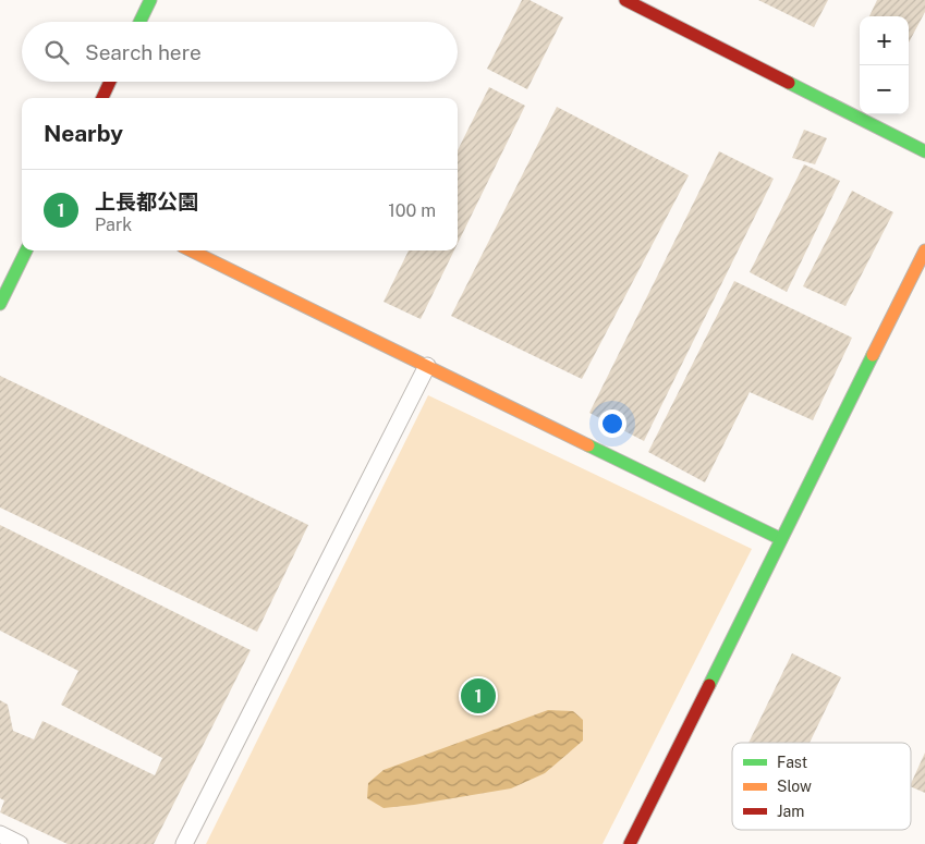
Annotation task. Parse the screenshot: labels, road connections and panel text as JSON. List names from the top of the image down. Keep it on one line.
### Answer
{"legend":["Fast","Slow","Jam"],"page":{"map_buttons":["+","−"],"search":"Search here","heading":"Nearby","list":[{"mark":"1","name":"上長都公園","note":"Park","value":"100 m"}],"pins":"1"}}
